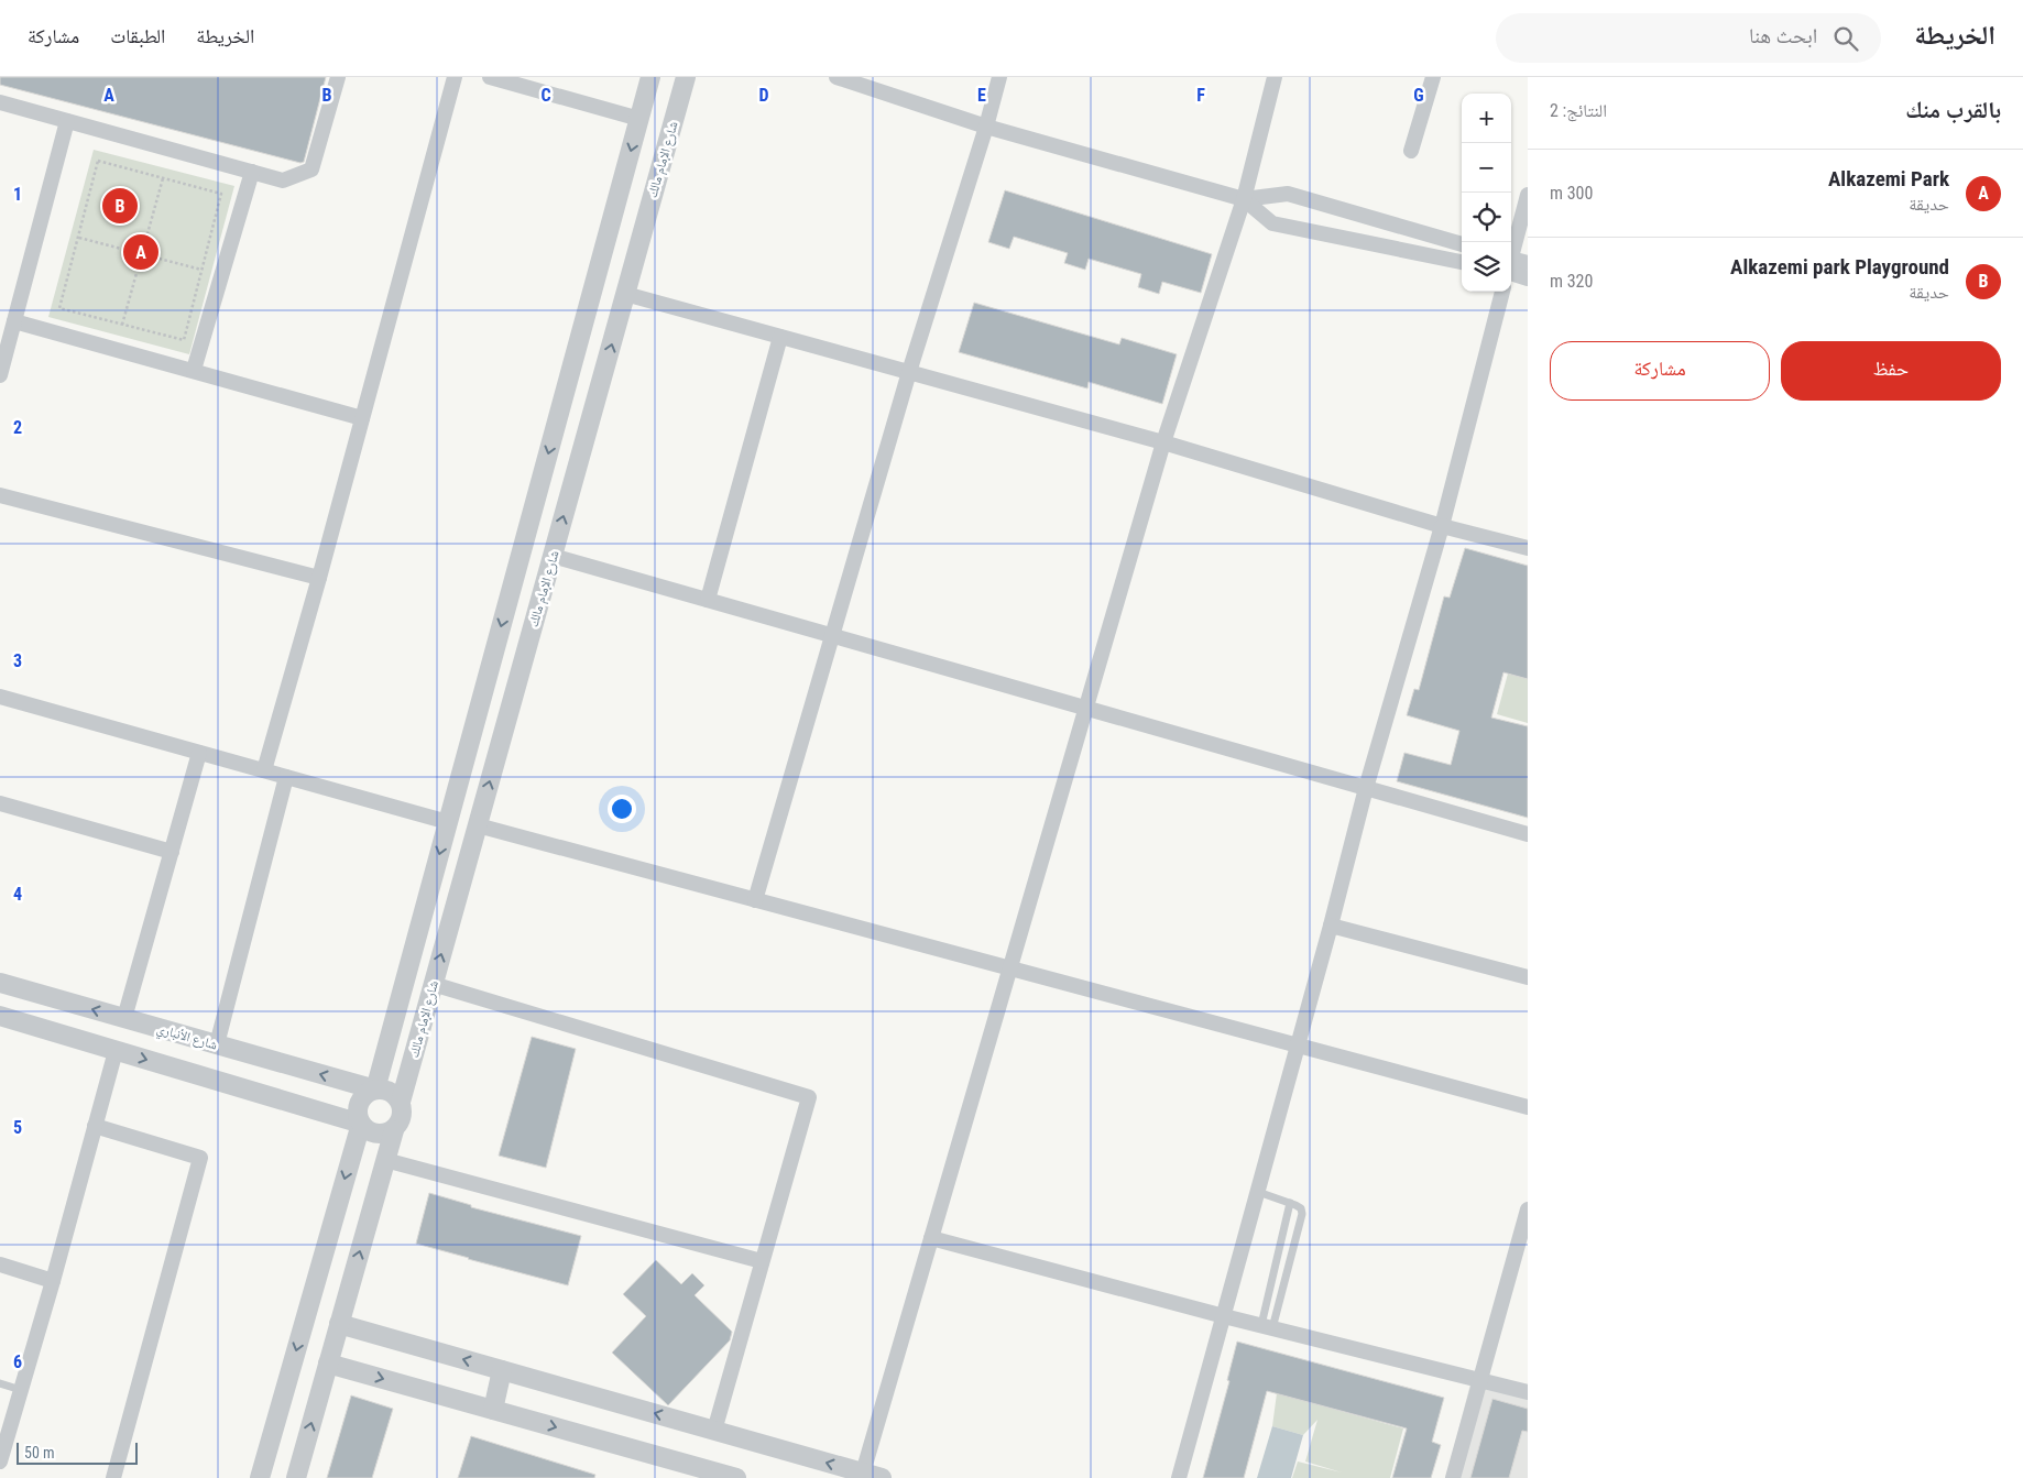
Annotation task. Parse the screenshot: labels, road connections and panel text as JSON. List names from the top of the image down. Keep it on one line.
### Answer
{"streets":{"street":["شارع الإمام مالك","شارع الأنباري"]},"crossings":[["شارع الإمام مالك","شارع الأنباري"]],"scale_bar":"50 m","page":{"header":"الخريطة","search":"ابحث هنا","nav":["الخريطة","الطبقات","مشاركة"],"heading":["بالقرب منك","النتائج: 2"],"map_buttons":["+","−"],"list":[{"mark":"A","name":"Alkazemi Park","note":"حديقة","value":"300 m"},{"mark":"B","name":"Alkazemi park Playground","note":"حديقة","value":"320 m"}],"pins":["B","A"],"buttons":["حفظ","مشاركة"],"scale":"50 m"},"grid":{"columns":["A","B","C","D","E","F","G"],"rows":["1","2","3","4","5","6"]}}
